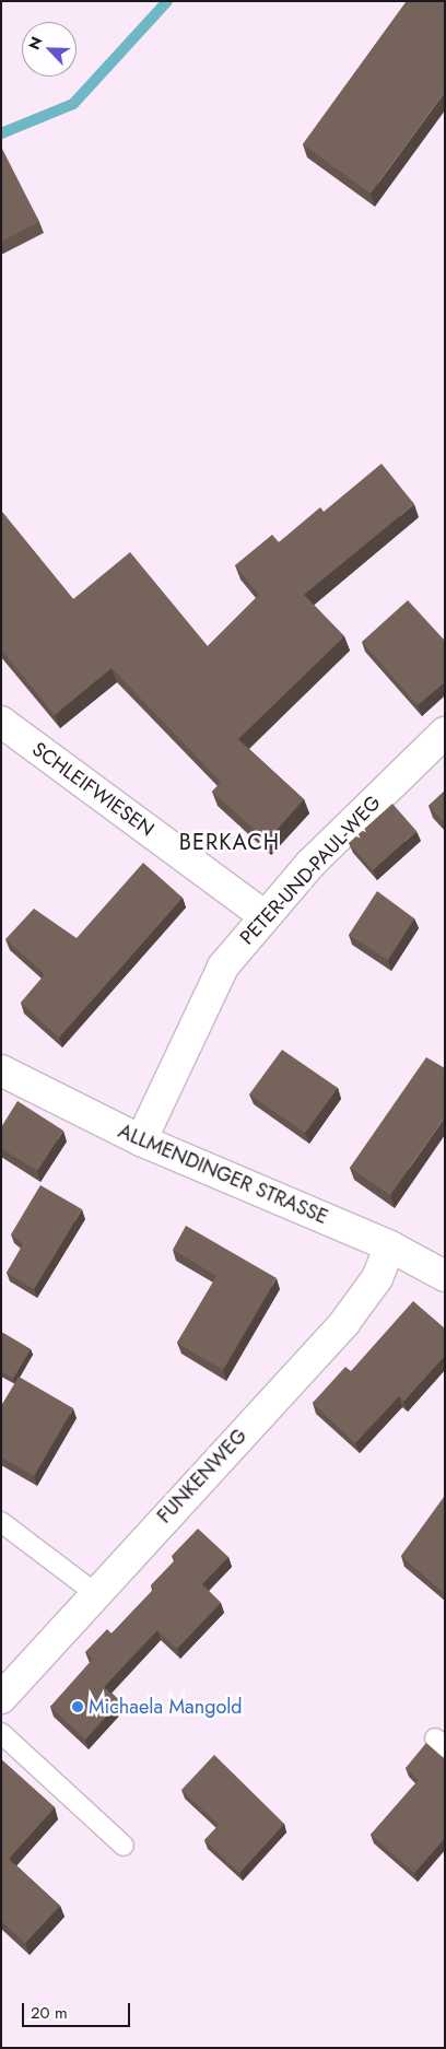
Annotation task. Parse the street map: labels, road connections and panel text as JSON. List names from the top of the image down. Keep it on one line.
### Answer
{"streets":{"street":["SCHLEIFWIESEN","PETER-UND-PAUL-WEG","ALLMENDINGER STRASSE","FUNKENWEG"]},"crossings":[["SCHLEIFWIESEN","PETER-UND-PAUL-WEG"],["PETER-UND-PAUL-WEG","ALLMENDINGER STRASSE"],["ALLMENDINGER STRASSE","FUNKENWEG"]],"districts":["BERKACH"],"places":["Michaela Mangold"],"scale_bar":"20 m","north":"top left"}
